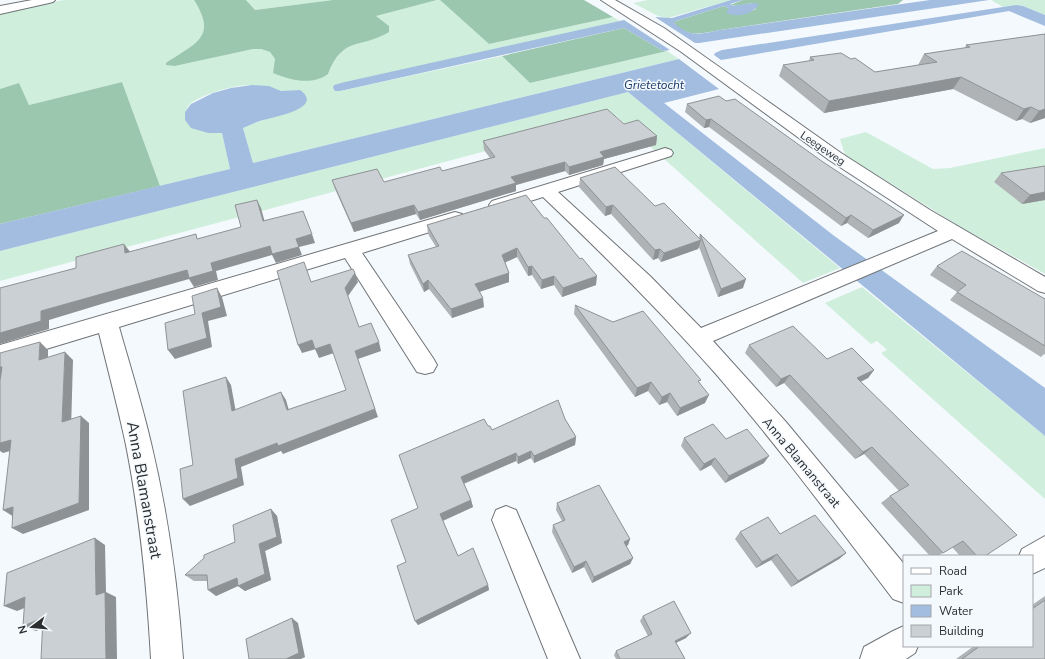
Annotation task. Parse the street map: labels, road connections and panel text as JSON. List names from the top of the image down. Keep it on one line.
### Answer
{"streets":{"street":["Leegeweg","Anna Blamanstraat"]},"water":["Grietetocht"],"legend":["Road","Park","Water","Building"],"north":"left"}
